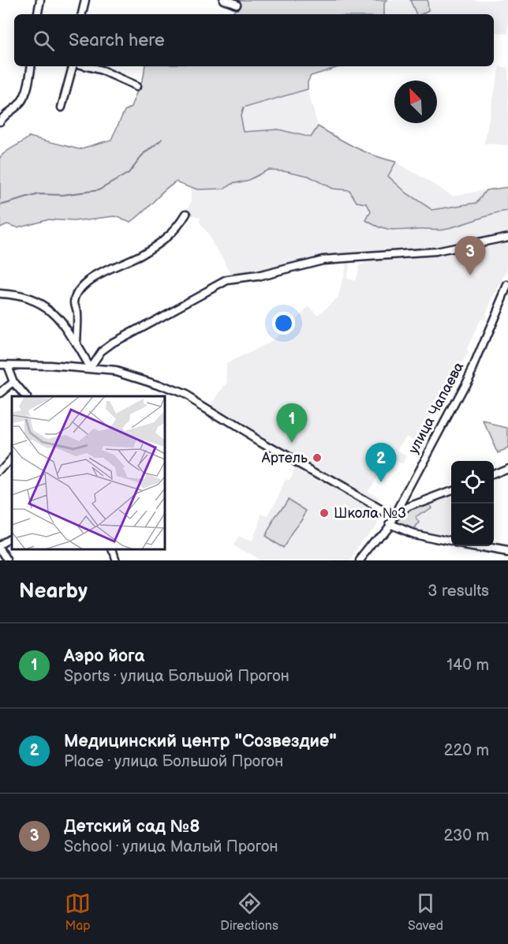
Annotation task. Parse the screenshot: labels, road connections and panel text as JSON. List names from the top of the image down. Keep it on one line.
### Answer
{"streets":{"street":["улица Чапаева"]},"places":["Артель","Школа №3"],"north":"top left","page":{"search":"Search here","pins":["3","1","2"],"heading":["Nearby","3 results"],"list":[{"mark":"1","name":"Аэро йога","note":"Sports · улица Большой Прогон","value":"140 m"},{"mark":"2","name":"Медицинский центр \"Созвездие\"","note":"Place · улица Большой Прогон","value":"220 m"},{"mark":"3","name":"Детский сад №8","note":"School · улица Малый Прогон","value":"230 m"}],"nav":["Map","Directions","Saved"]}}
